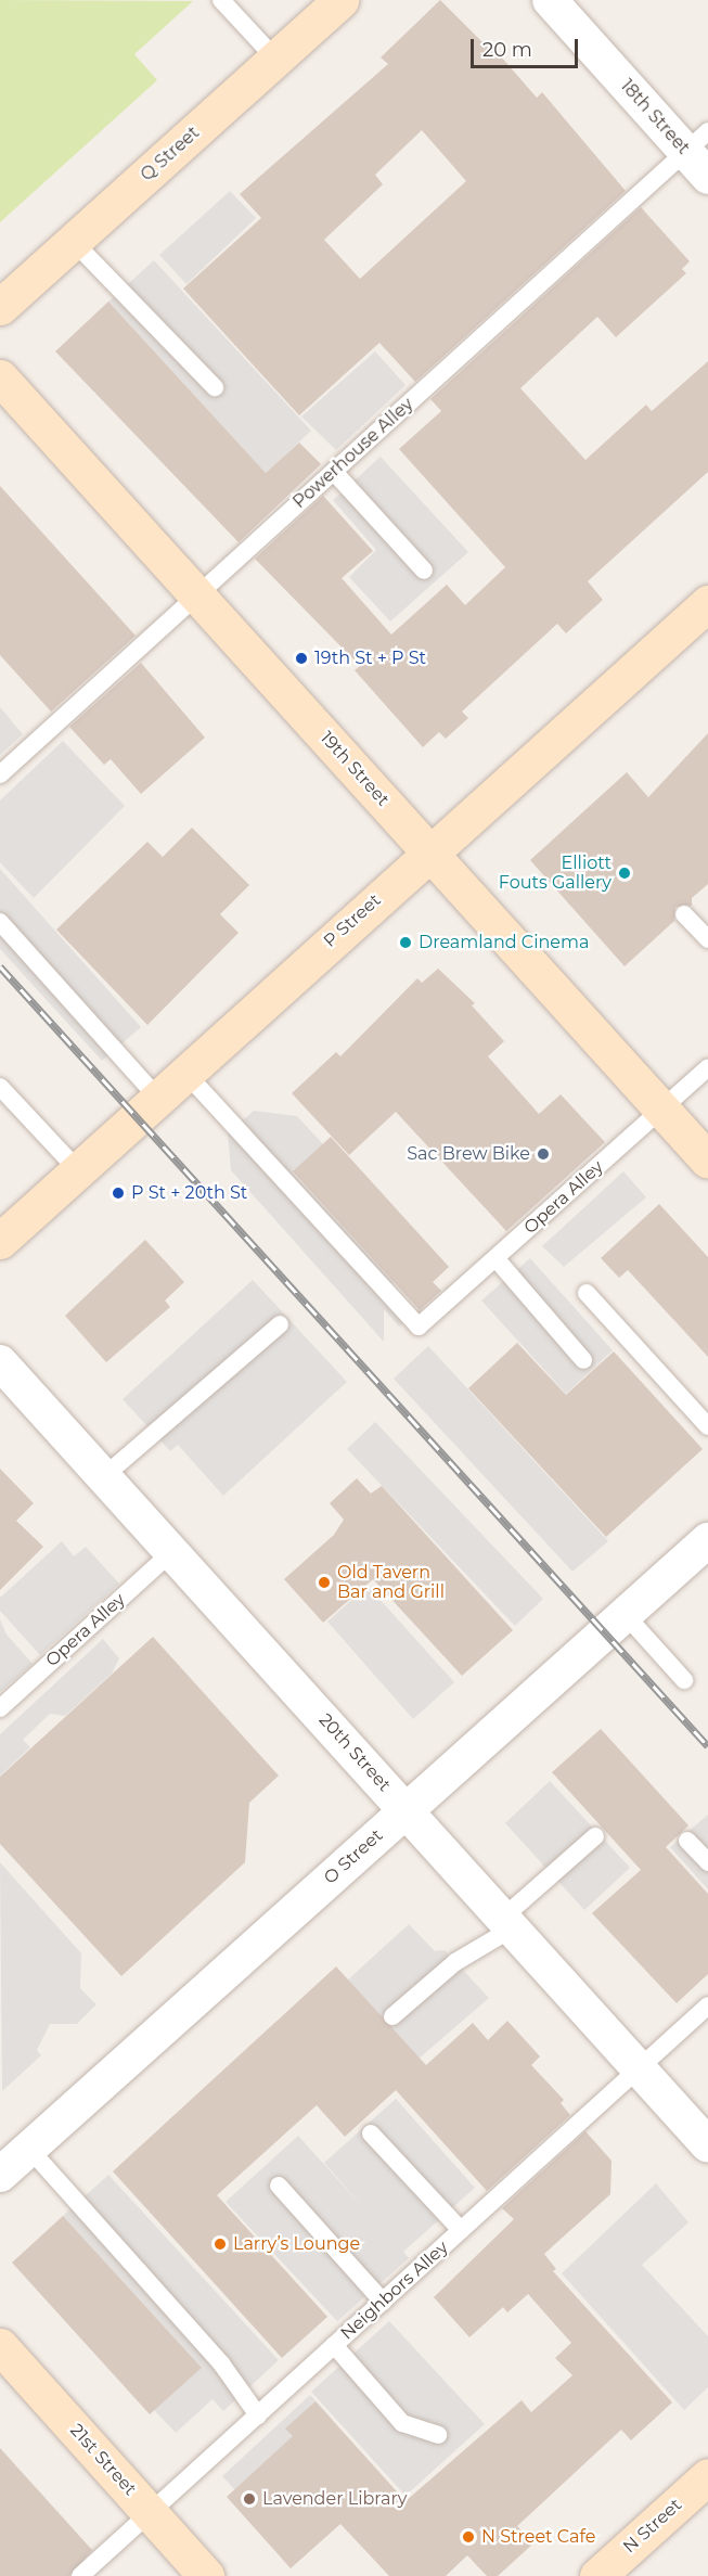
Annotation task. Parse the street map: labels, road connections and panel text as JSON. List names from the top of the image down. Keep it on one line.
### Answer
{"streets":{"main road":["Q Street","19th Street","P Street","21st Street","N Street"],"street":["18th Street","20th Street","O Street"],"lane":["Powerhouse Alley","Opera Alley","Neighbors Alley"]},"crossings":[["18th Street","Powerhouse Alley"],["Powerhouse Alley","19th Street"],["19th Street","P Street"],["19th Street","Opera Alley"],["P Street","Opera Alley"],["Opera Alley","20th Street"],["20th Street","O Street"],["20th Street","Neighbors Alley"],["Neighbors Alley","21st Street"]],"places":["19th St + P St","Elliott Fouts Gallery","Dreamland Cinema","Sac Brew Bike","P St + 20th St","Old Tavern Bar and Grill","Larry’s Lounge","Lavender Library","N Street Cafe"],"scale_bar":"20 m"}
